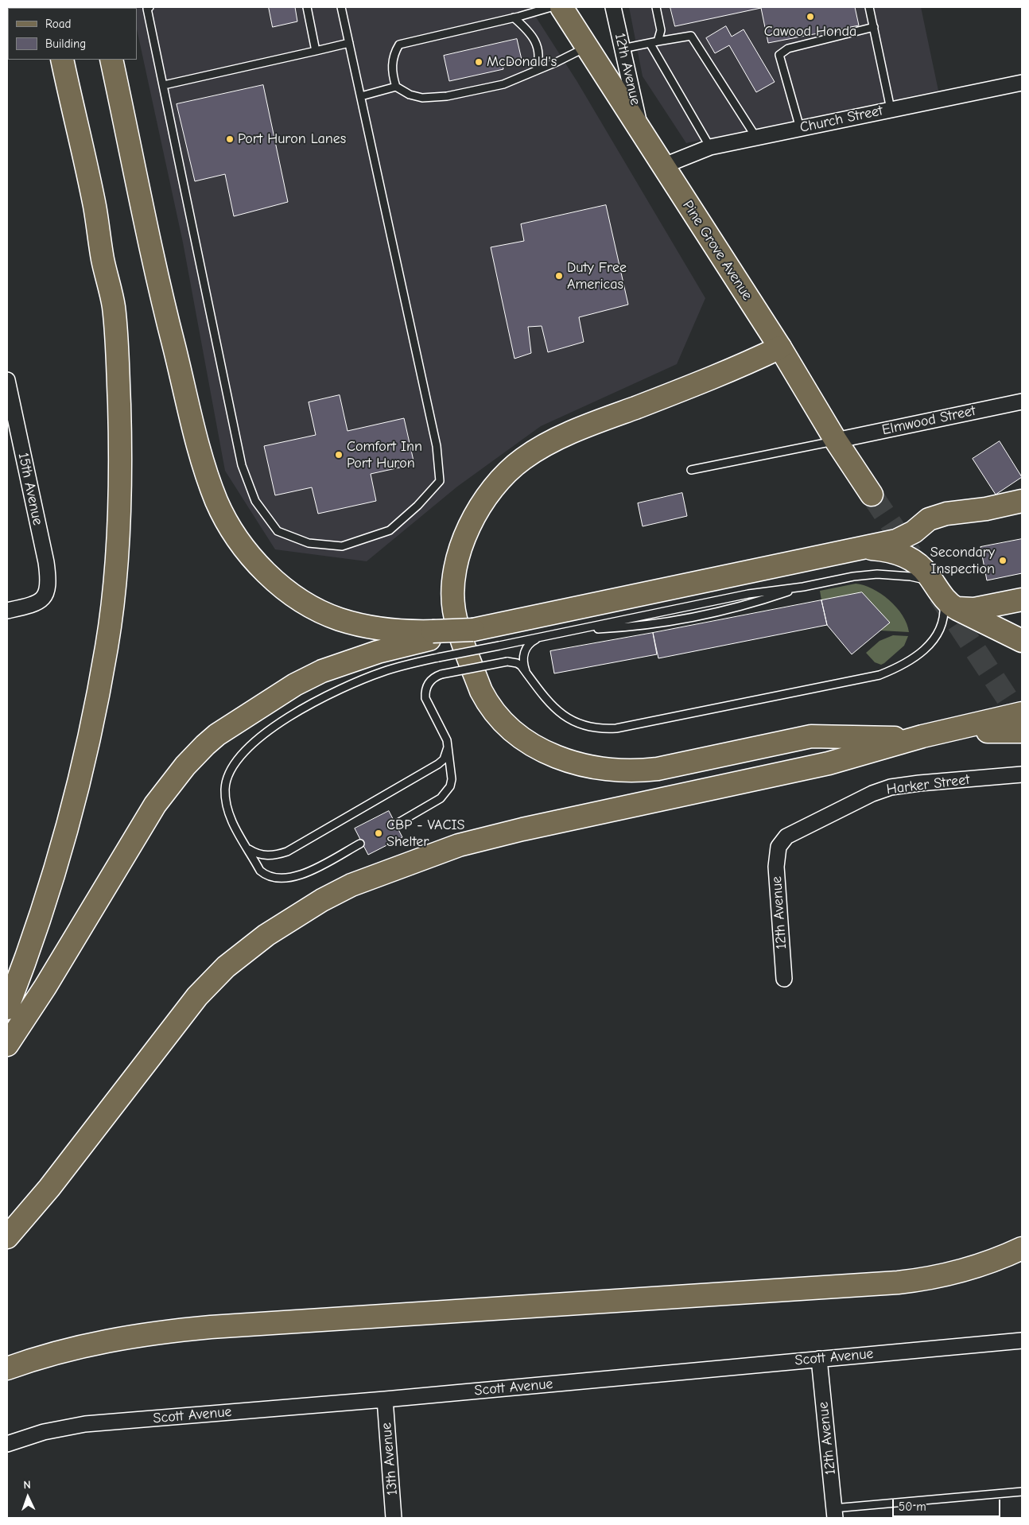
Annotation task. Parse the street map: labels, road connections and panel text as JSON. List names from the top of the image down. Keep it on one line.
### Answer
{"streets":{"main road":["Pine Grove Avenue"],"street":["12th Avenue","Church Street","Elmwood Street","15th Avenue","Harker Street","Scott Avenue","13th Avenue"]},"crossings":[["12th Avenue","Pine Grove Avenue"],["12th Avenue","Harker Street"],["12th Avenue","Scott Avenue"],["Church Street","Pine Grove Avenue"],["Pine Grove Avenue","Elmwood Street"],["Scott Avenue","13th Avenue"]],"places":["Cawood Honda","McDonald's","Port Huron Lanes","Duty Free Americas","Comfort Inn Port Huron","Secondary Inspection","CBP - VACIS Shelter"],"legend":["Road","Building"],"scale_bar":"50 m","north":"top"}
